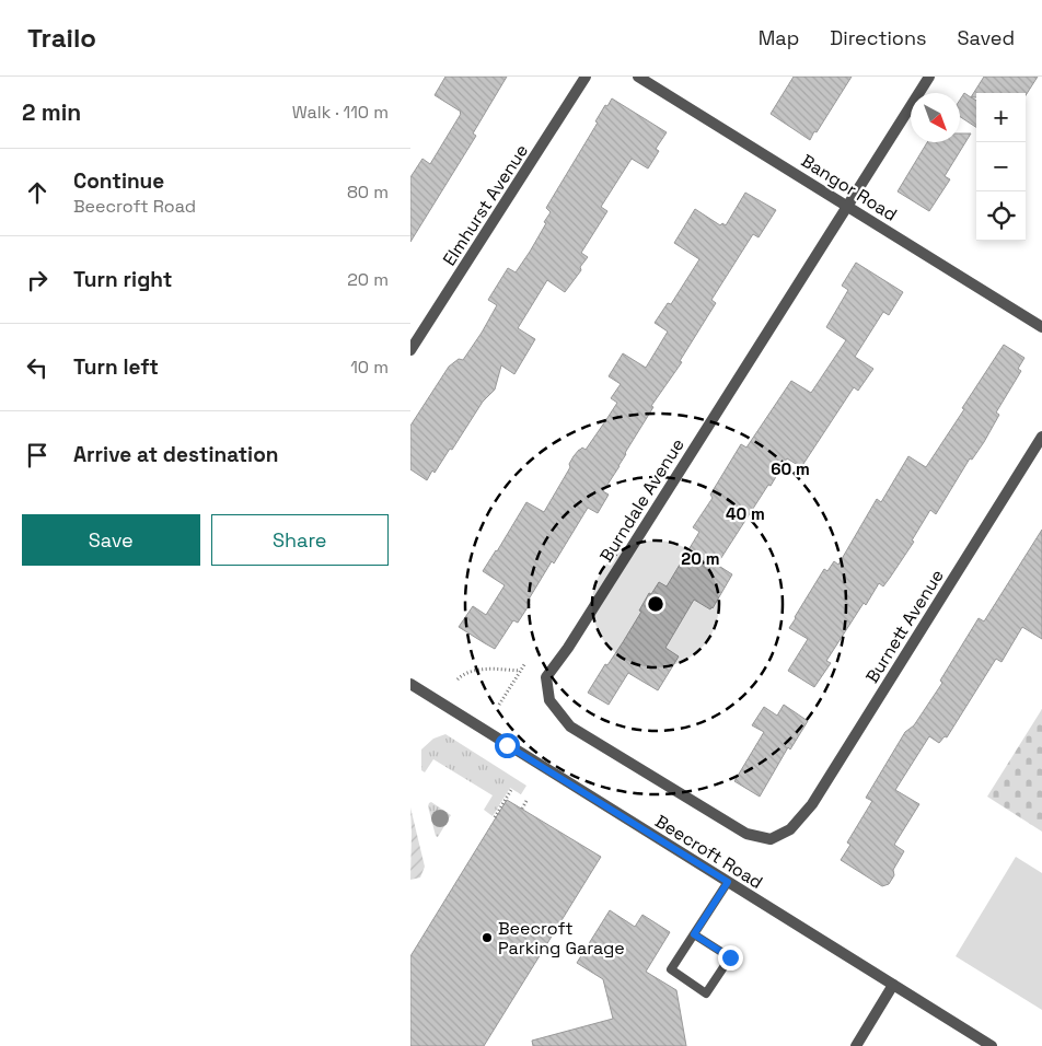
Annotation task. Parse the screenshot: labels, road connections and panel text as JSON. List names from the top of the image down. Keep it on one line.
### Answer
{"streets":{"street":["Bangor Road","Elmhurst Avenue","Burndale Avenue","Burnett Avenue","Beecroft Road"]},"crossings":[["Bangor Road","Burndale Avenue"],["Burndale Avenue","Burnett Avenue"]],"places":["Beecroft Parking Garage"],"north":"bottom right","page":{"header":"Trailo","nav":["Map","Directions","Saved"],"heading":["2 min","Walk · 110 m"],"map_buttons":["+","−"],"list":[["Continue","Beecroft Road","80 m"],["Turn right","20 m"],["Turn left","10 m"],"Arrive at destination"],"buttons":["Save","Share"]},"rings":["60 m","40 m","20 m"]}
